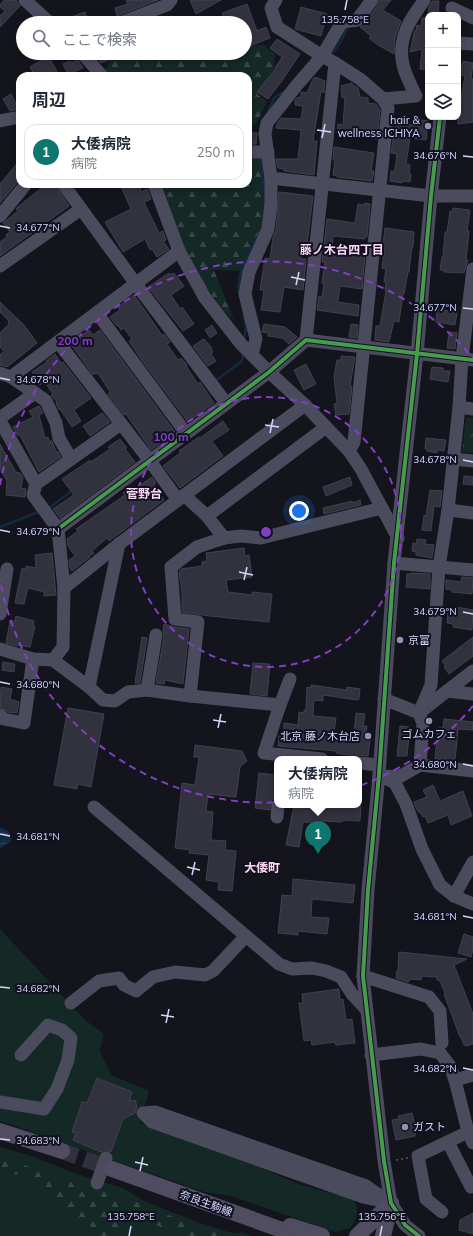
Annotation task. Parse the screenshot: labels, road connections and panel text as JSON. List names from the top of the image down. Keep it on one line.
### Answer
{"streets":{"main road":["奈良生駒線"]},"districts":["藤ノ木台四丁目","菅野台","大倭町"],"places":["hair & wellness ICHIYA","京富","ゴムカフェ","北京 藤ノ木台店","ガスト"],"page":{"map_buttons":["+","−"],"search":"ここで検索","heading":"周辺","list":[{"mark":"1","name":"大倭病院","note":"病院","value":"250 m"}],"popup":["大倭病院","病院"],"pins":"1"},"coordinates":["135.758°E","34.676°N","34.677°N","34.678°N","34.679°N","34.680°N","34.681°N","34.682°N","34.683°N","135.756°E"],"rings":["200 m","100 m"]}
